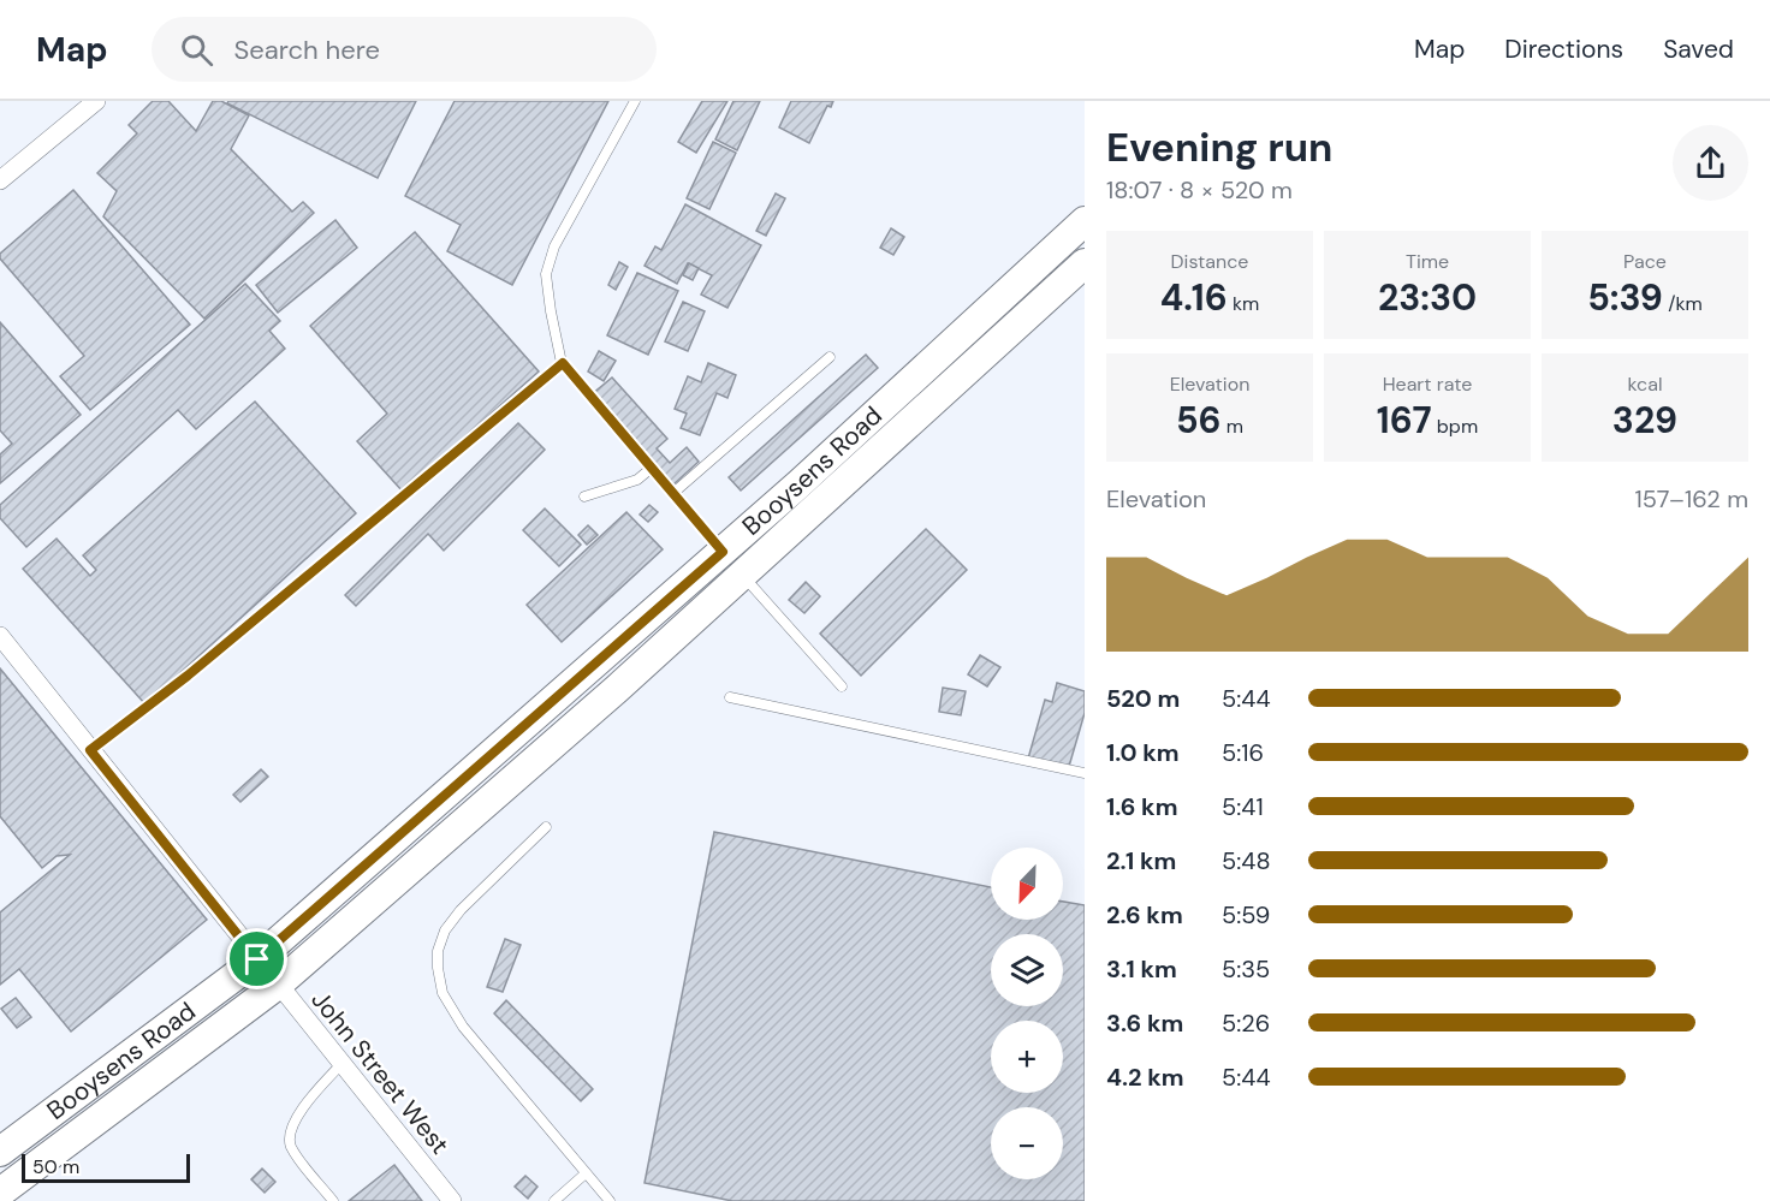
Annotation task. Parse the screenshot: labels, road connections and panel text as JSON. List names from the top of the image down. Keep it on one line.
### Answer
{"streets":{"main road":["Booysens Road"],"street":["John Street West"]},"crossings":[["Booysens Road","John Street West"]],"scale_bar":"50 m","north":"bottom left","page":{"header":"Map","search":"Search here","nav":["Map","Directions","Saved"],"heading":["Evening run","18:07 · 8 × 520 m"],"stats":[["Distance","4.16 km"],["Time","23:30"],["Pace","5:39 /km"],["Elevation","56 m"],["Heart rate","167 bpm"],["kcal","329"]],"chart":["Elevation","157–162 m"],"list":[{"name":"520 m","note":"5:44"},{"name":"1.0 km","note":"5:16"},{"name":"1.6 km","note":"5:41"},{"name":"2.1 km","note":"5:48"},{"name":"2.6 km","note":"5:59"},{"name":"3.1 km","note":"5:35"},{"name":"3.6 km","note":"5:26"},{"name":"4.2 km","note":"5:44"}],"map_buttons":["+","−"],"scale":"50 m"}}
